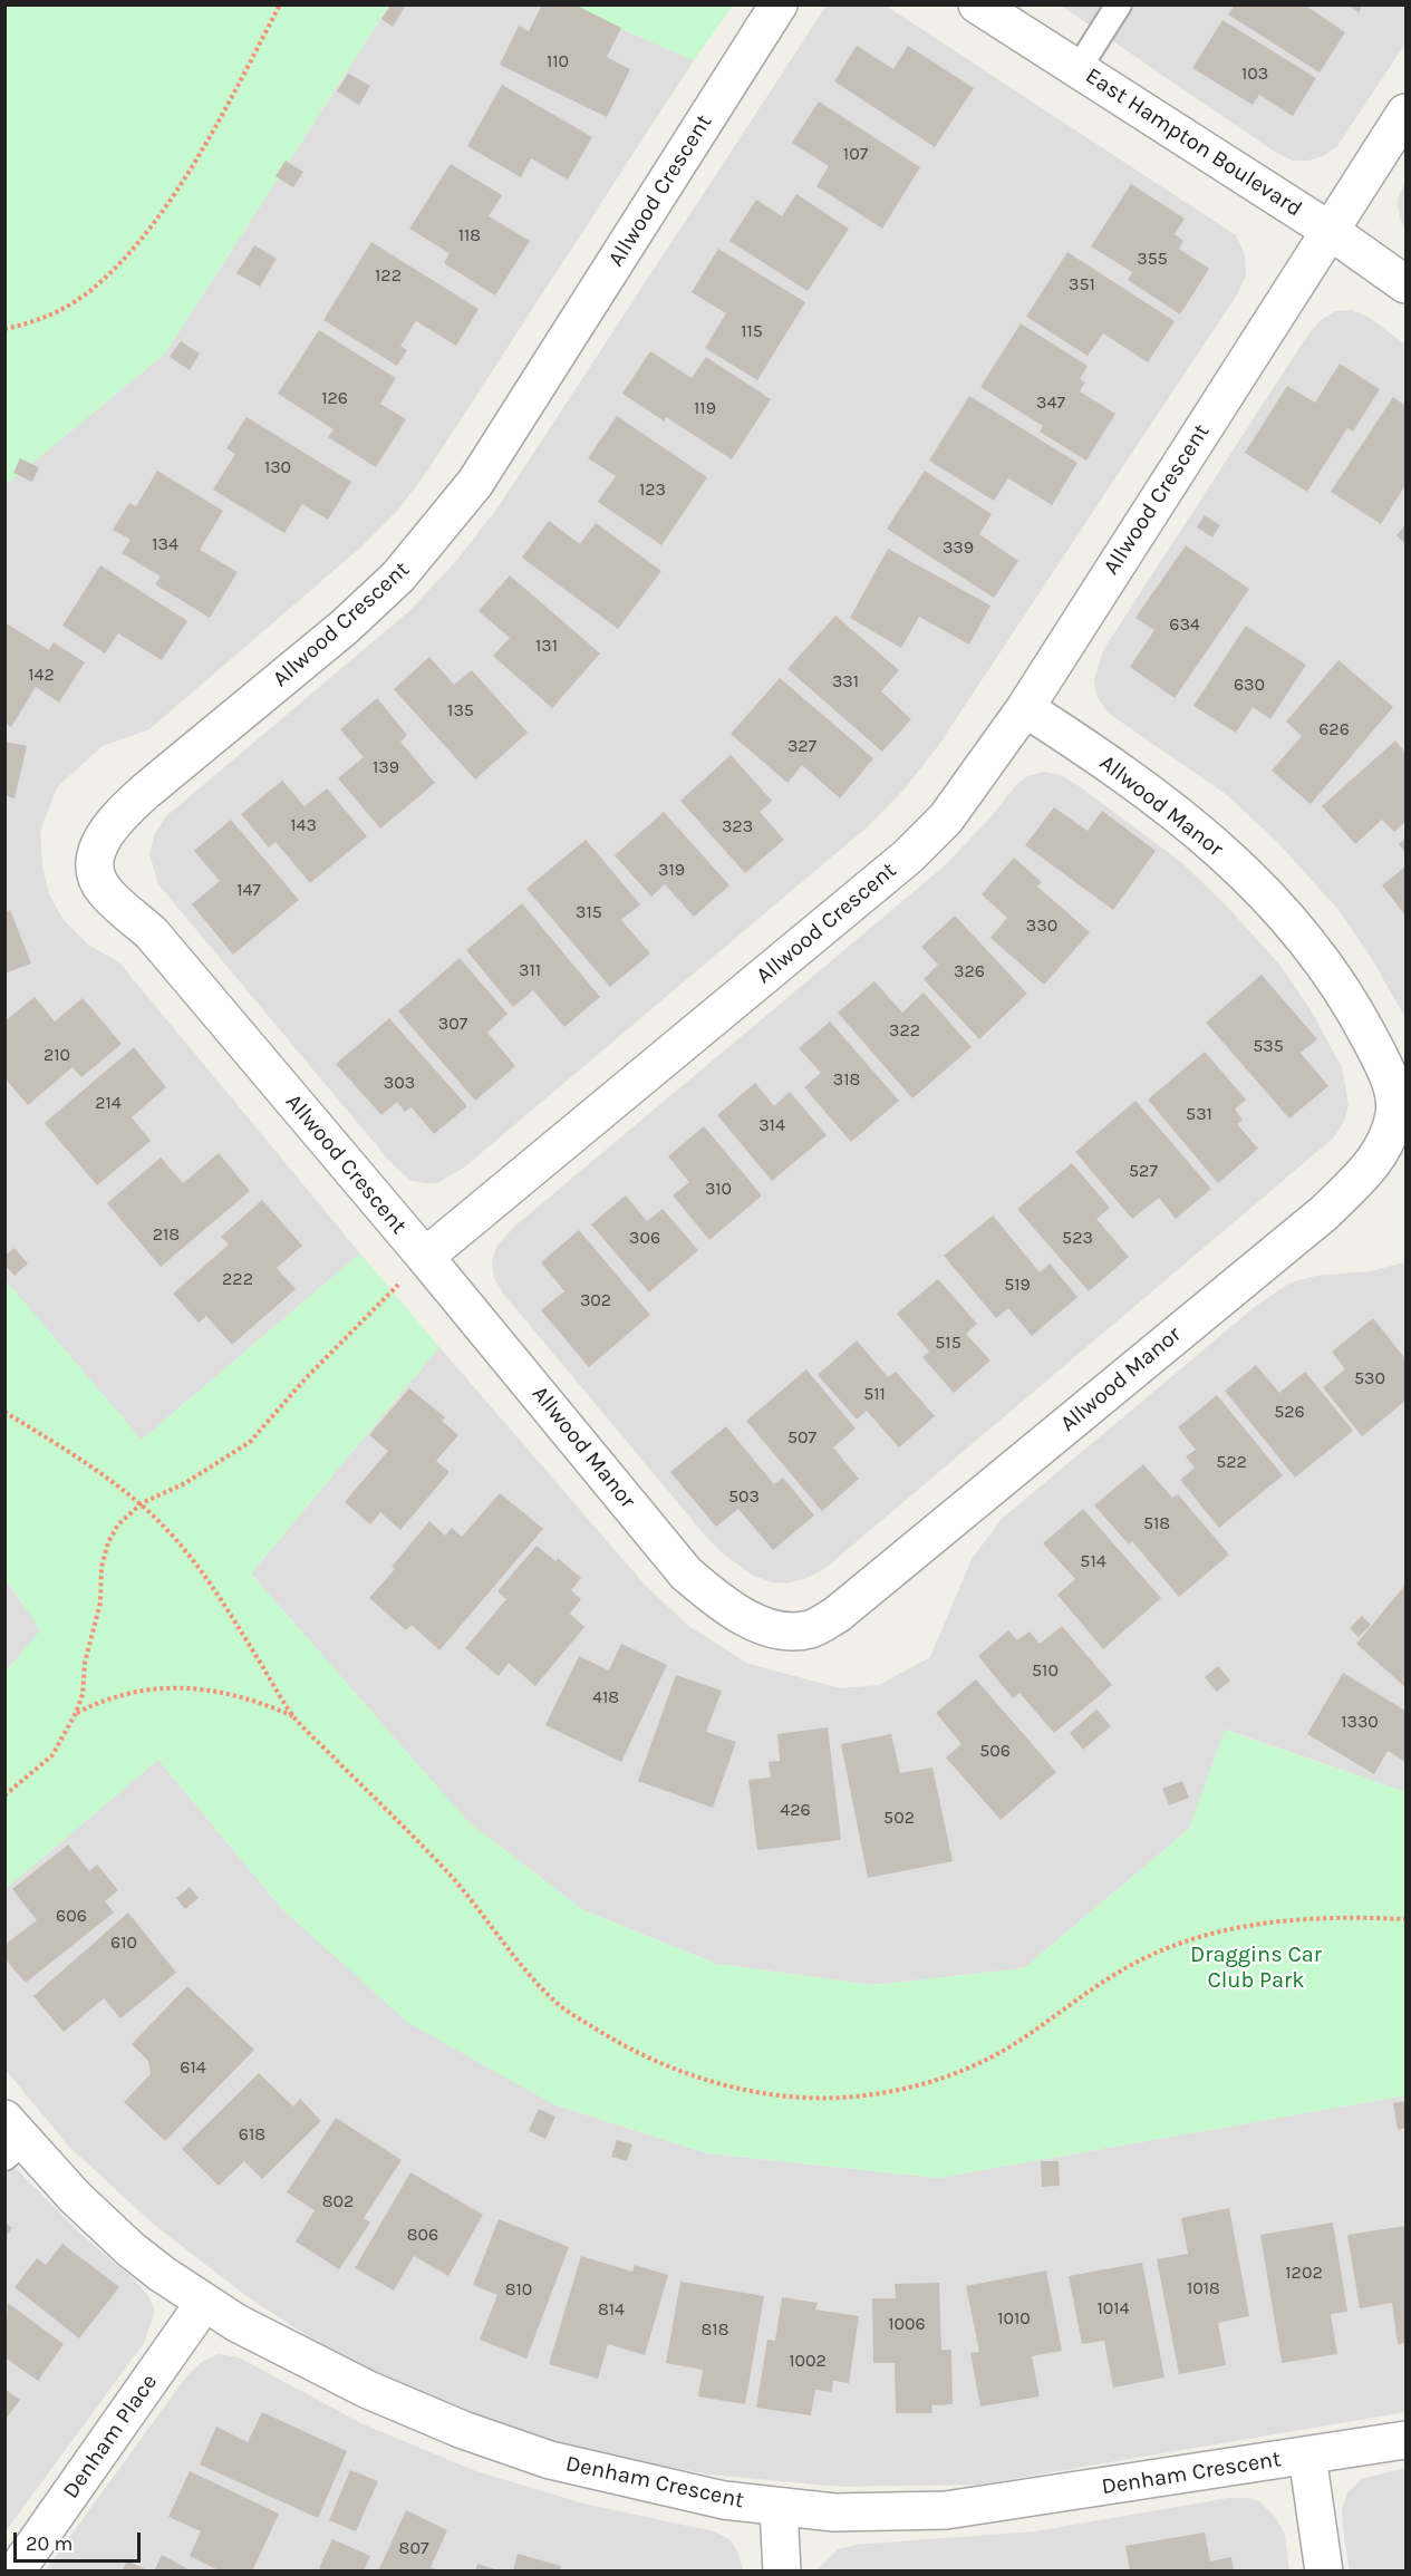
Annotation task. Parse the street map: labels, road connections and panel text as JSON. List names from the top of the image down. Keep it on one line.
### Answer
{"streets":{"street":["East Hampton Boulevard","Allwood Crescent","Allwood Manor","Denham Place","Denham Crescent"]},"crossings":[["East Hampton Boulevard","Allwood Crescent"],["Allwood Crescent","Allwood Manor"],["Denham Place","Denham Crescent"]],"parks":["Draggins Car Club Park"],"house_numbers":["110","103","107","118","355","122","351","115","126","347","119","130","123","134","339","634","131","142","331","630","135","626","327","139","143","323","319","147","315","330","311","326","307","322","535","210","318","303","214","531","314","527","310","218","306","523","222","519","302","515","530","511","526","507","522","503","518","514","510","418","1330","506","426","502","606","610","614","618","802","806","1202","1018","810","1014","814","1010","1006","818","1002","807"],"scale_bar":"20 m"}
